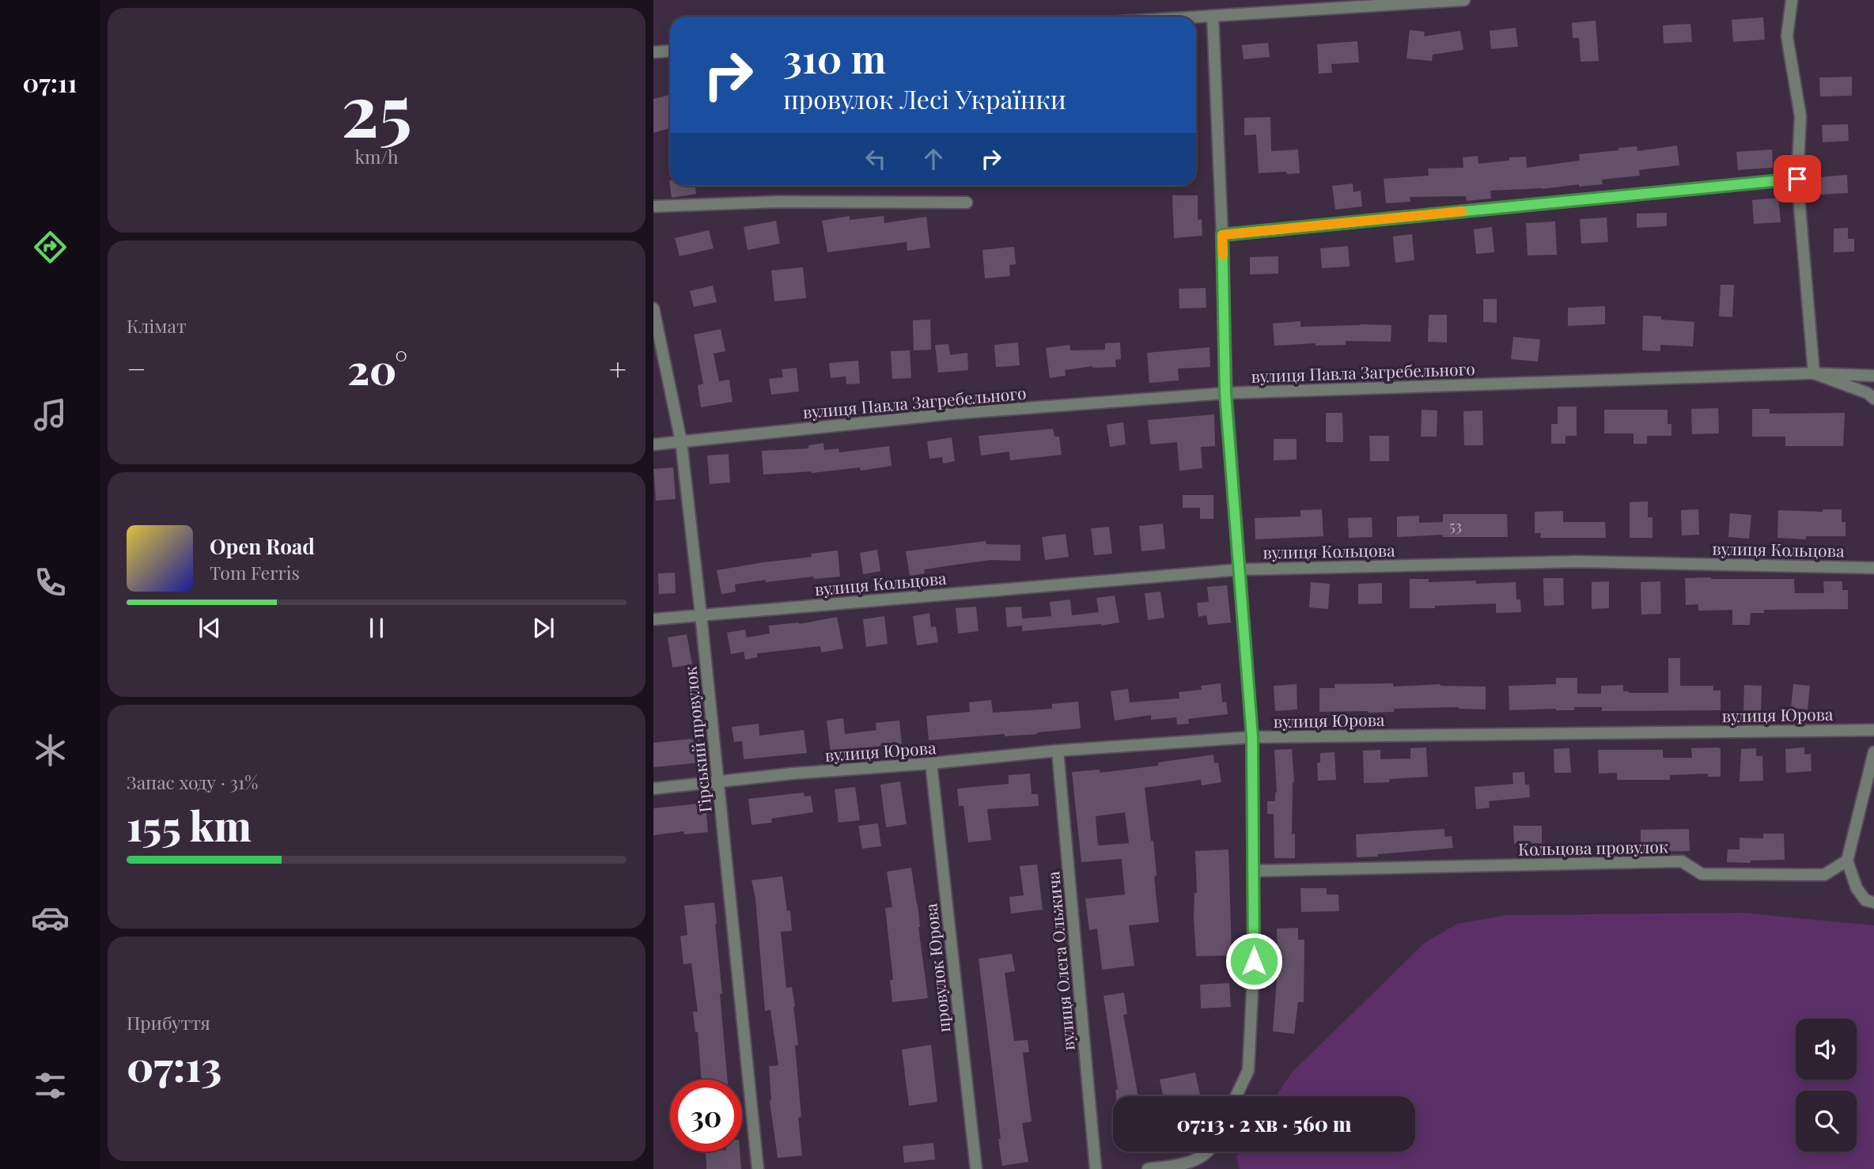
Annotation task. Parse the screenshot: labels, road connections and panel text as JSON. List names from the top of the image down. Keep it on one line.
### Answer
{"streets":{"street":["вулиця Павла Загребельного","вулиця Кольцова","вулиця Юрова","Гірський провулок","Кольцова провулок","вулиця Олега Ольжича","провулок Юрова"]},"crossings":[["вулиця Павла Загребельного","Гірський провулок"],["вулиця Кольцова","Гірський провулок"],["вулиця Юрова","Гірський провулок"],["вулиця Юрова","вулиця Олега Ольжича"],["вулиця Юрова","провулок Юрова"]],"house_numbers":["53"],"page":{"tabs":"07:11","tile":[["25","km/h"],"Клімат",["Запас ходу · 31%","155 km"],["Прибуття","07:13"]],"turn":["310 m","провулок Лесі Українки"],"heat":["−","20°","+"],"song":["Open Road","Tom Ferris"],"limit":"30","trip":"07:13 · 2 хв · 560 m"}}
